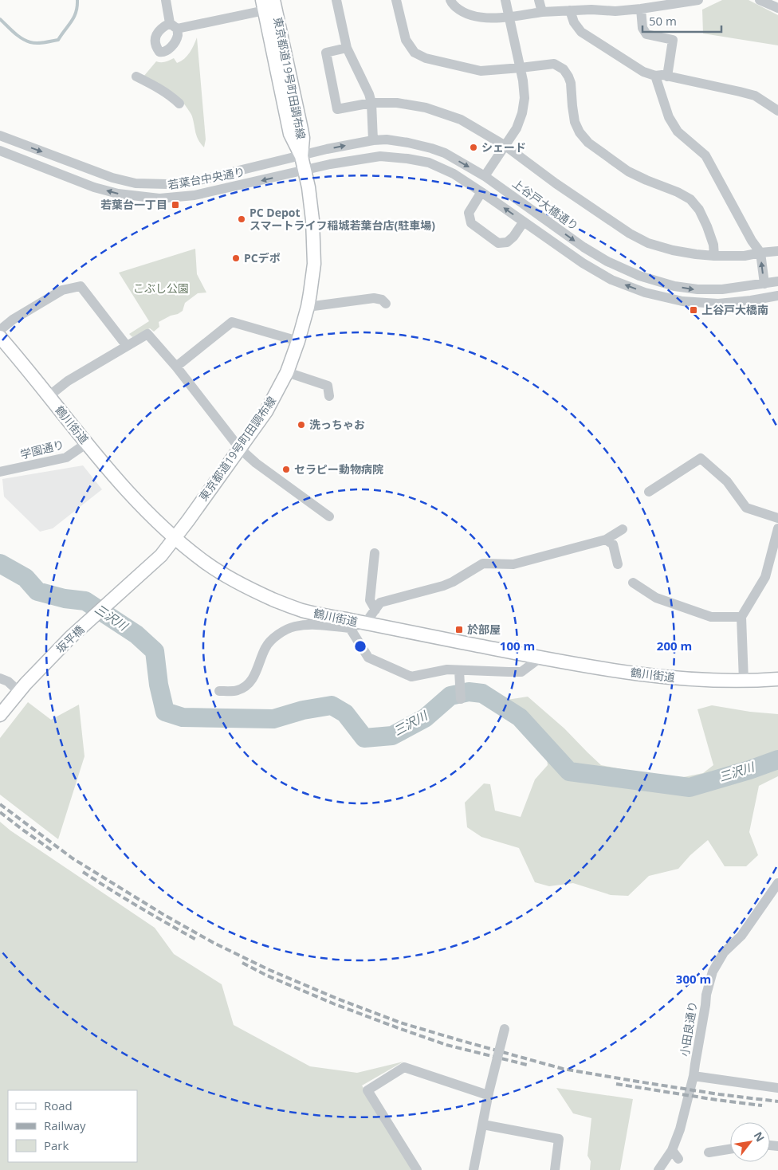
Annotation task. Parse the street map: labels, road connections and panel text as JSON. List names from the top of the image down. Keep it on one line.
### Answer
{"streets":{"main road":["東京都道19号町田調布線","鶴川街道","坂平橋"],"street":["若葉台中央通り","上谷戸大橋通り","学園通り","小田良通り"]},"crossings":[["東京都道19号町田調布線","若葉台中央通り"],["東京都道19号町田調布線","上谷戸大橋通り"],["東京都道19号町田調布線","鶴川街道"],["東京都道19号町田調布線","坂平橋"],["若葉台中央通り","上谷戸大橋通り"],["鶴川街道","学園通り"]],"water":["三沢川"],"parks":["こぶし公園"],"places":{"other":["シェード","PC Depot スマートライフ稲城若葉台店(駐車場)","PCデポ","洗っちゃお","セラピー動物病院"],"transit":["若葉台一丁目","上谷戸大橋南","於部屋"]},"legend":["Road","Railway","Park"],"scale_bar":"50 m","north":"top right","rings":["100 m","200 m","300 m"]}
